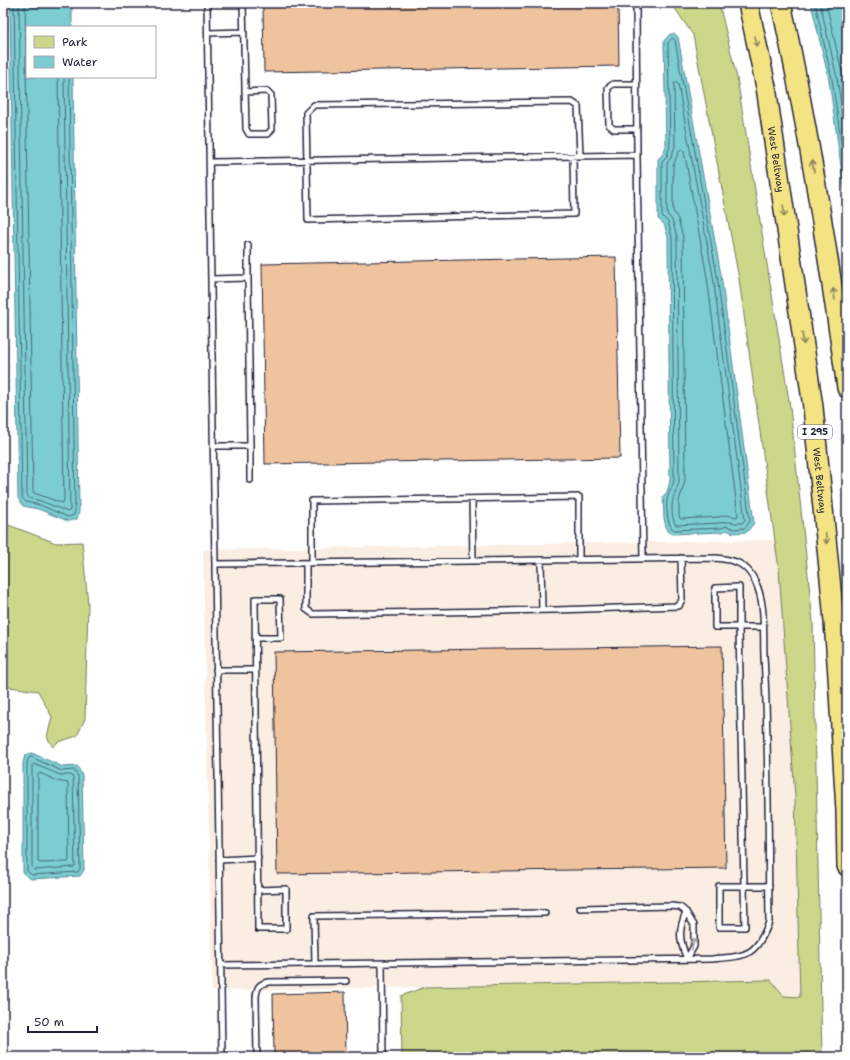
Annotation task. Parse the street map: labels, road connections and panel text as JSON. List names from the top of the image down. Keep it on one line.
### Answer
{"streets":{"highway":["West Beltway","I 295"]},"legend":["Park","Water"],"scale_bar":"50 m"}
